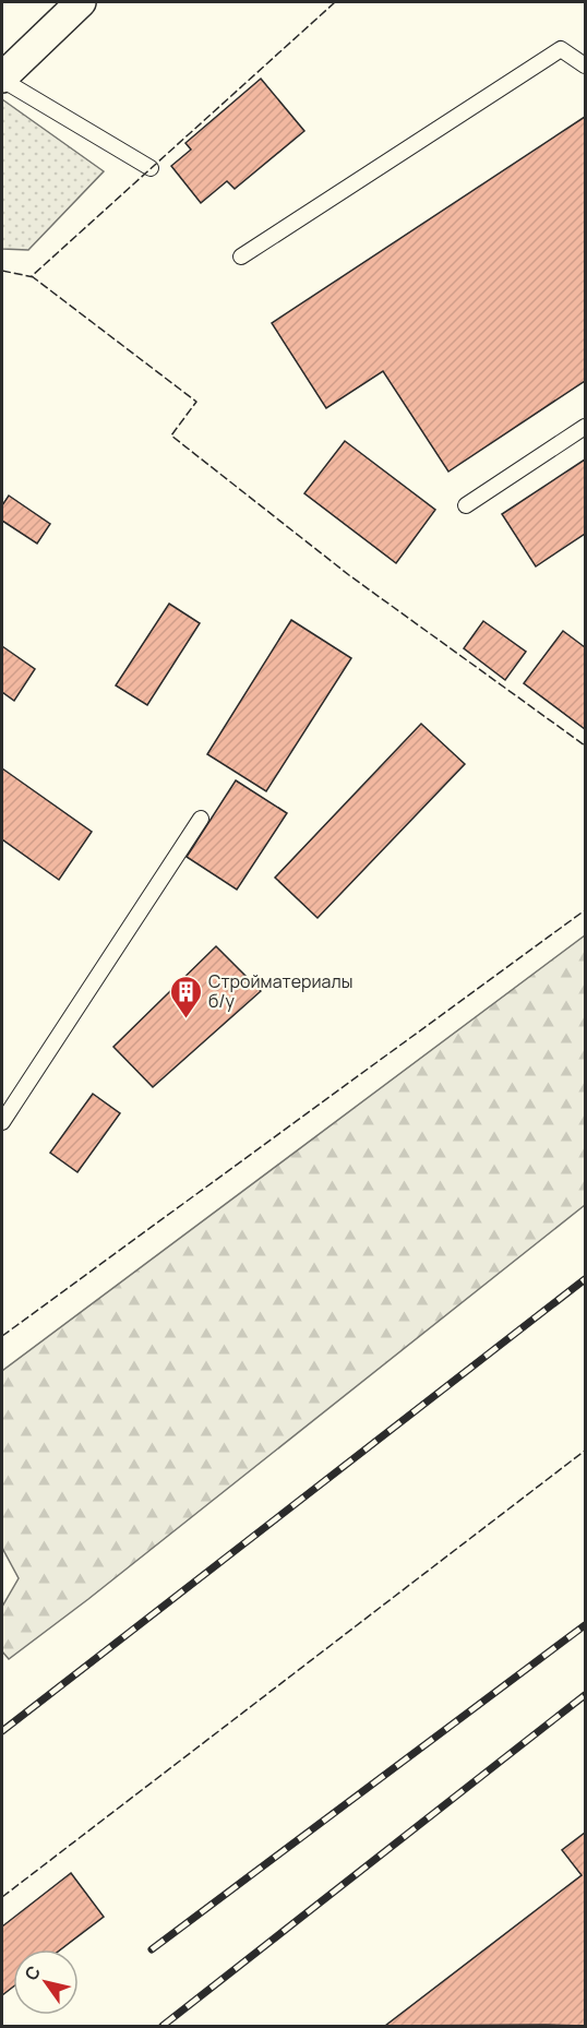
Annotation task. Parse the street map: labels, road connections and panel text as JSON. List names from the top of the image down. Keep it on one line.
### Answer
{"places":{"building":["Стройматериалы б/у"]},"north":"top left"}
